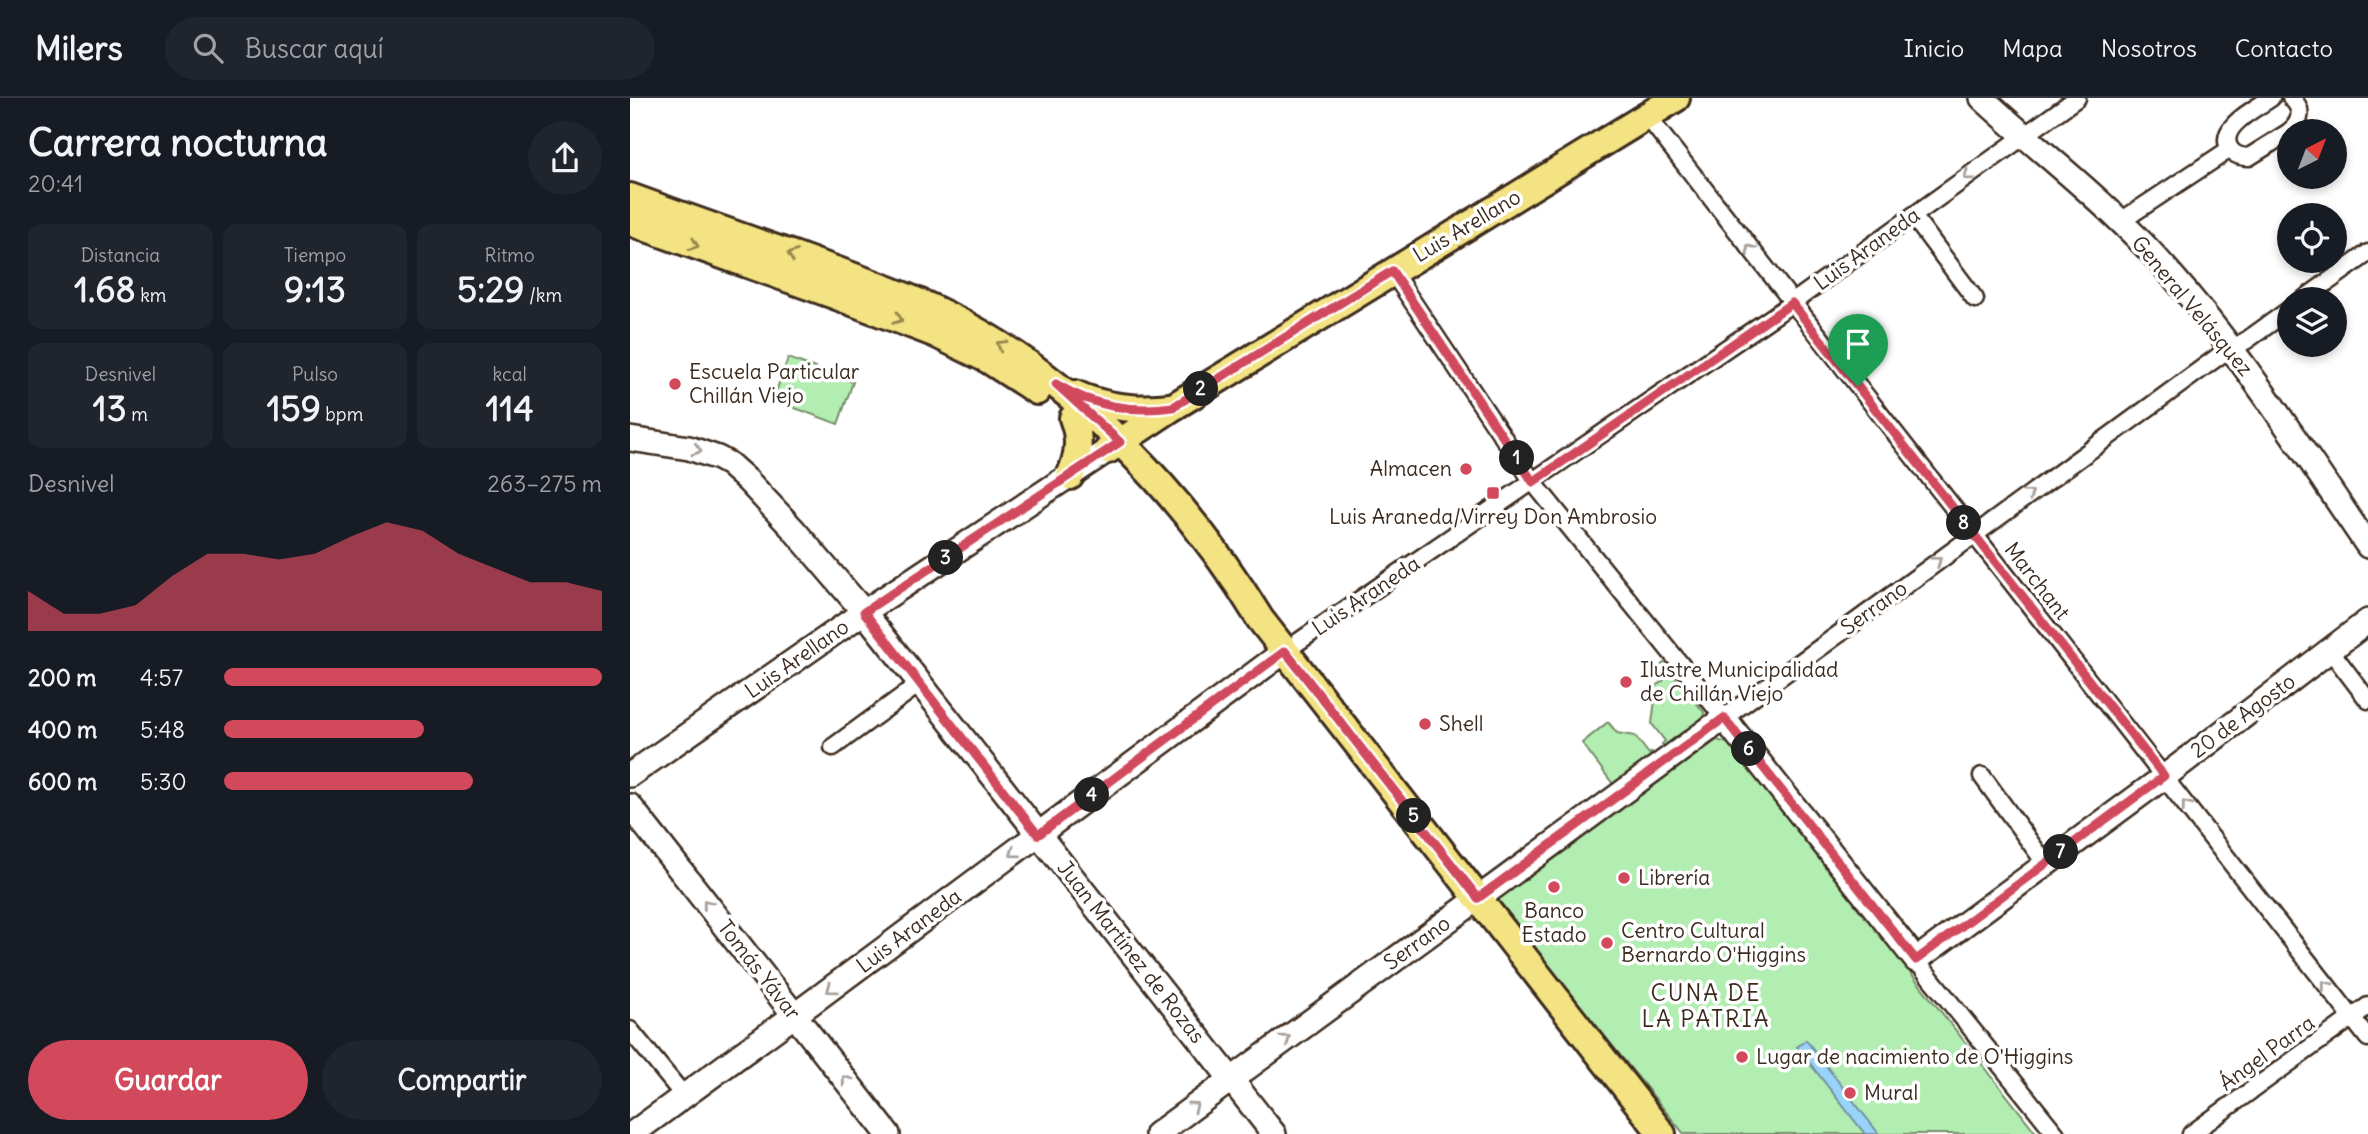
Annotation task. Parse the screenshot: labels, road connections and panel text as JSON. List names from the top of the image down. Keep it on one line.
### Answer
{"streets":{"main road":["Luis Arellano"],"street":["Luis Araneda","General Velásquez","Marchant","Serrano","20 de Agosto","Juan Martínez de Rozas","Tomás Yávar","Ángel Parra"]},"crossings":[["Luis Arellano","Marchant"],["Luis Arellano","Juan Martínez de Rozas"],["Luis Araneda","General Velásquez"],["Luis Araneda","Marchant"],["Luis Araneda","Juan Martínez de Rozas"],["Luis Araneda","Tomás Yávar"],["General Velásquez","Serrano"],["Marchant","Serrano"],["Marchant","20 de Agosto"],["Marchant","Ángel Parra"],["Serrano","Juan Martínez de Rozas"]],"one_way":["Marchant","Serrano","Tomás Yávar"],"districts":["CUNA DE LA PATRIA"],"places":{"other":["Escuela Particular Chillán Viejo","Almacen","Ilustre Municipalidad de Chillán Viejo","Shell","Librería","Banco Estado","Centro Cultural Bernardo O'Higgins","Lugar de nacimiento de O'Higgins","Mural"],"transit":["Luis Araneda/Virrey Don Ambrosio"]},"north":"top right","page":{"header":"Milers","search":"Buscar aquí","nav":["Inicio","Mapa","Nosotros","Contacto"],"heading":["Carrera nocturna","20:41"],"stats":[["Distancia","1.68 km"],["Tiempo","9:13"],["Ritmo","5:29 /km"],["Desnivel","13 m"],["Pulso","159 bpm"],["kcal","114"]],"pins":["2","1","8","3","6","4","5","7"],"chart":["Desnivel","263–275 m"],"list":[{"name":"200 m","note":"4:57"},{"name":"400 m","note":"5:48"},{"name":"600 m","note":"5:30"}],"buttons":["Guardar","Compartir"]}}
